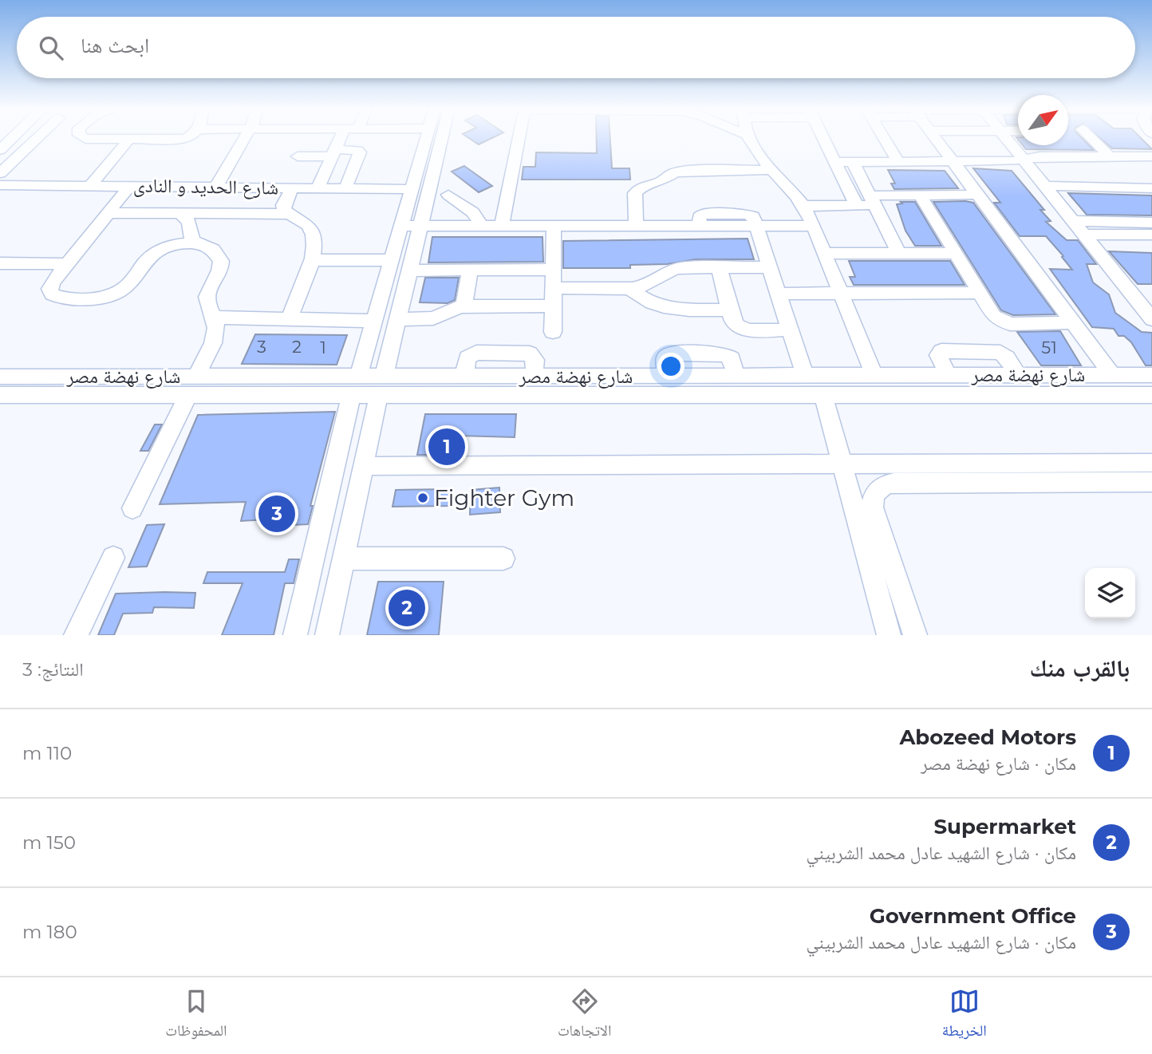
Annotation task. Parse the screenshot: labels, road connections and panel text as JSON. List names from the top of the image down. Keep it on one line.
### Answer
{"streets":{"street":["شارع الحديد و النادى","شارع نهضة مصر"]},"places":["Fighter Gym"],"house_numbers":["3","2","1","51"],"north":"top right","page":{"search":"ابحث هنا","pins":["1","3","2"],"heading":["بالقرب منك","النتائج: 3"],"list":[{"mark":"1","name":"Abozeed Motors","note":"مكان · شارع نهضة مصر","value":"110 m"},{"mark":"2","name":"Supermarket","note":"مكان · شارع الشهيد عادل محمد الشربيني","value":"150 m"},{"mark":"3","name":"Government Office","note":"مكان · شارع الشهيد عادل محمد الشربيني","value":"180 m"}],"nav":["الخريطة","الاتجاهات","المحفوظات"]}}
